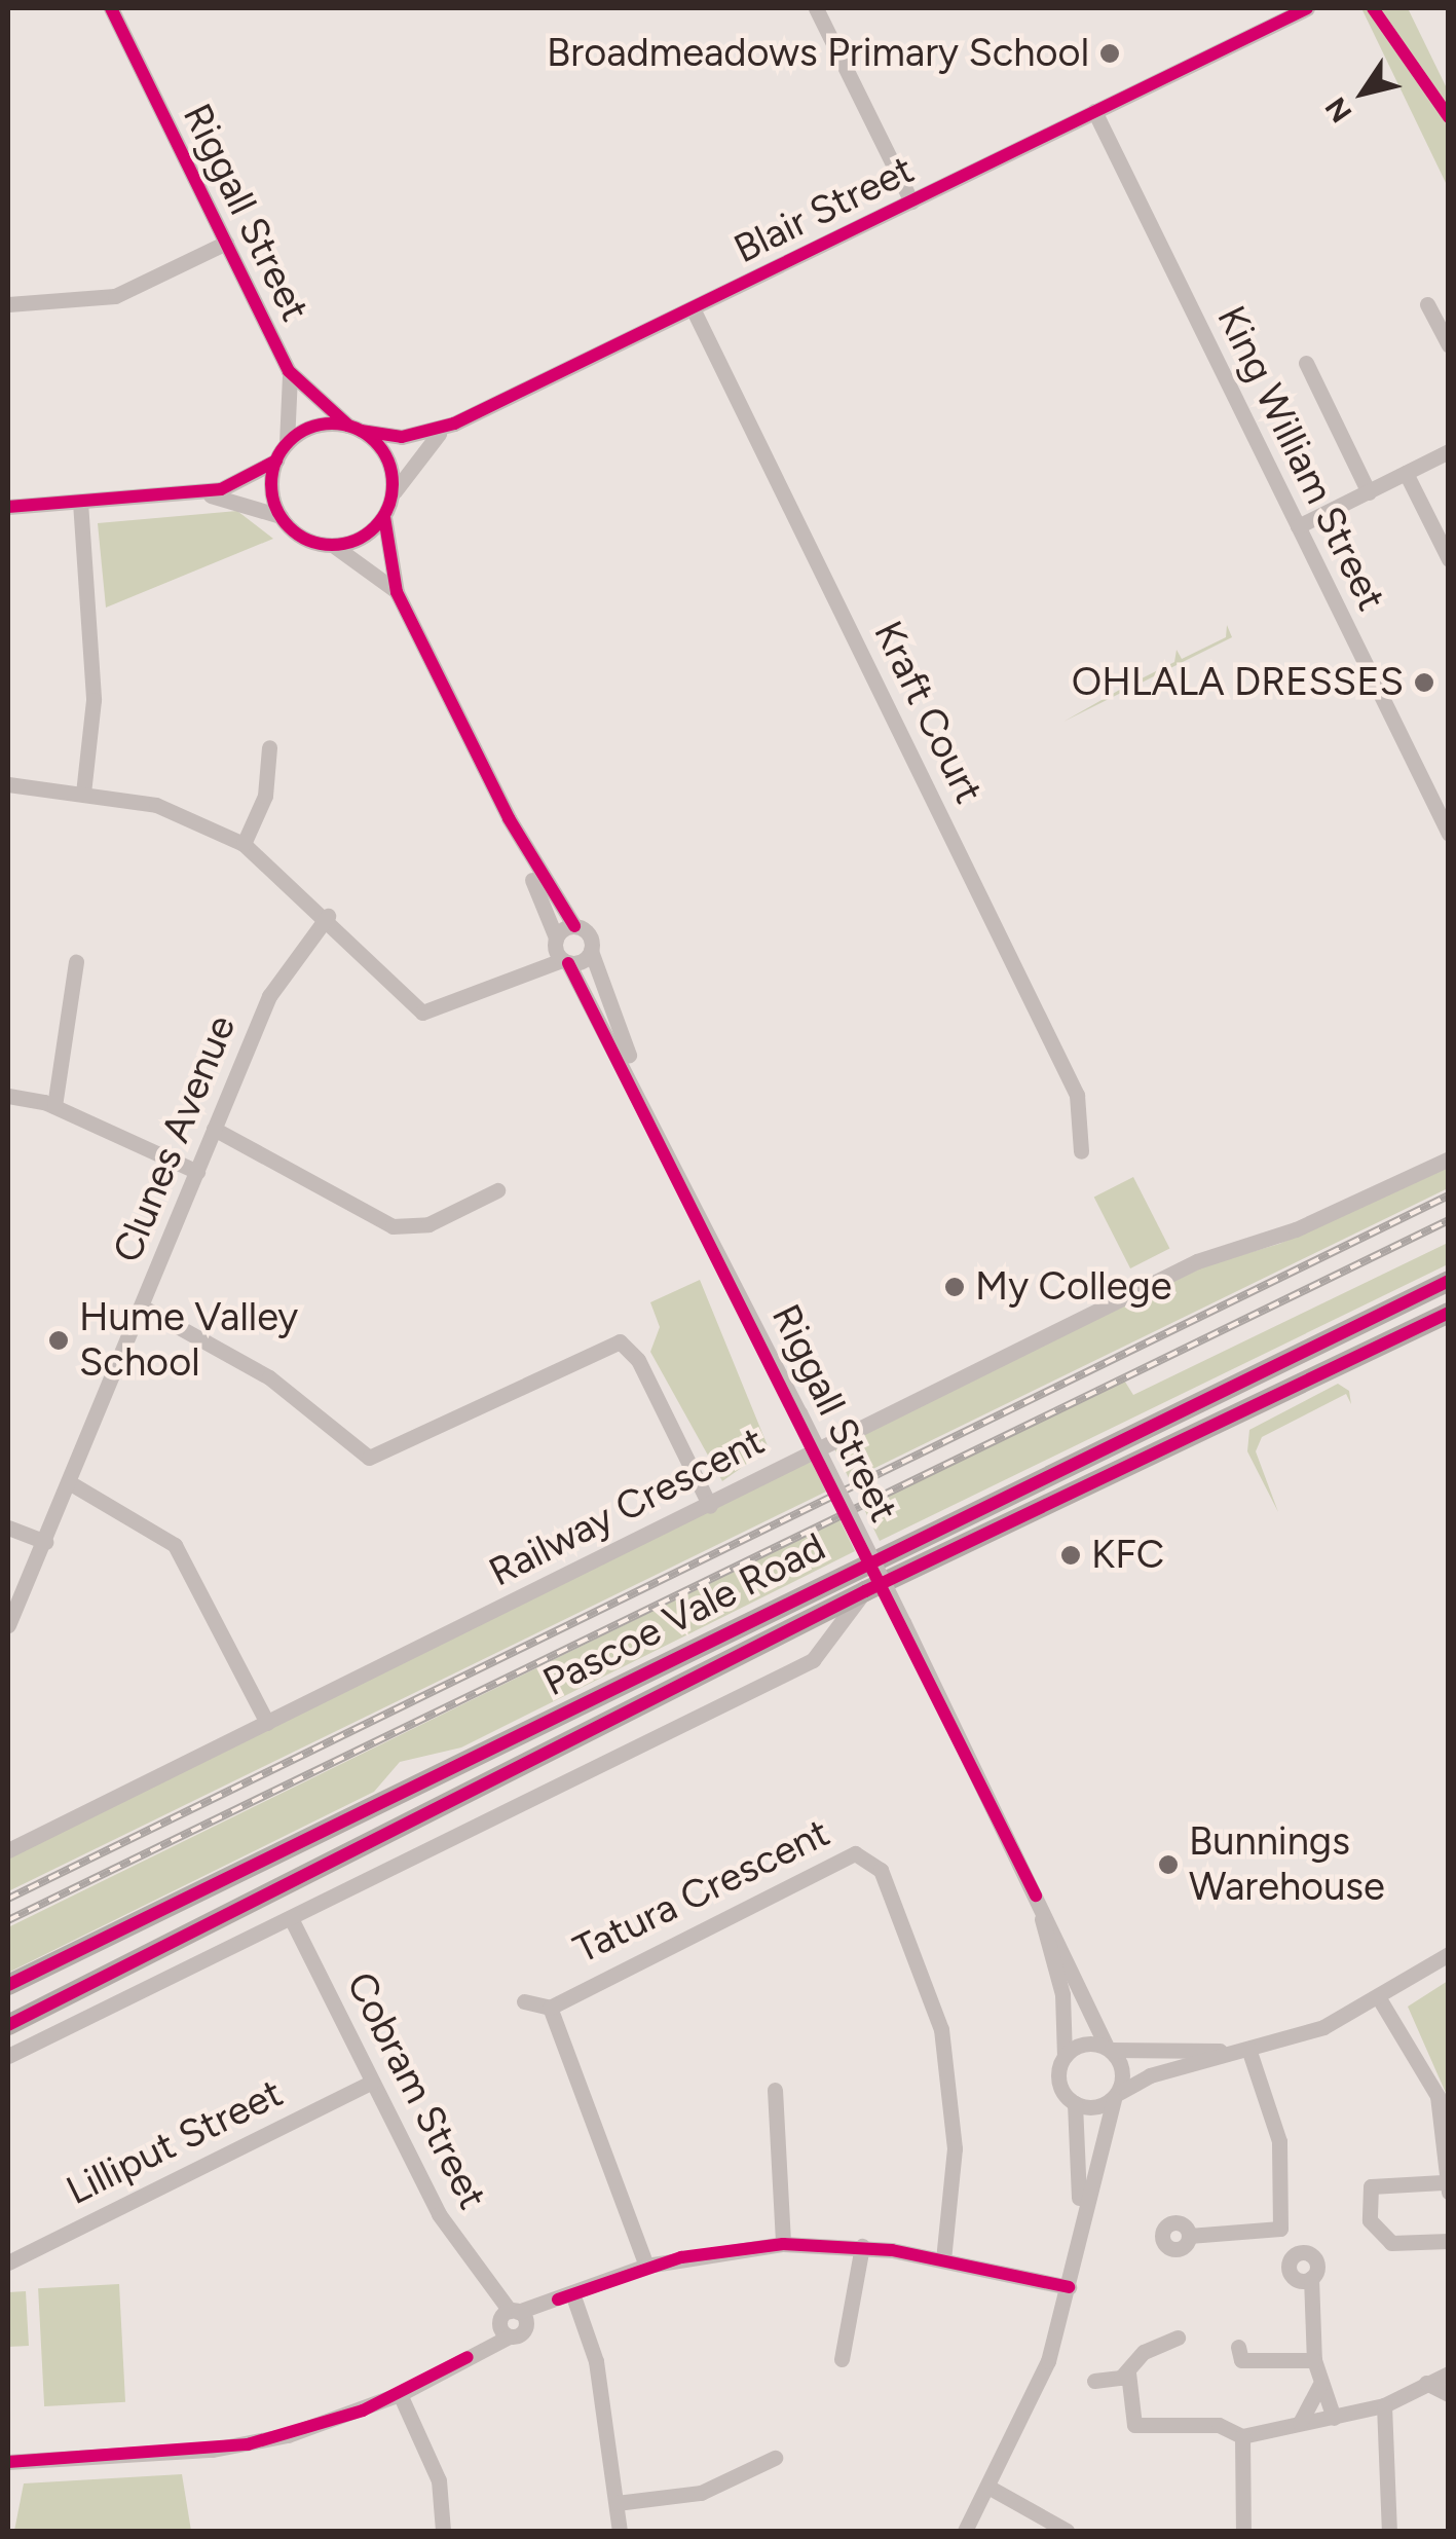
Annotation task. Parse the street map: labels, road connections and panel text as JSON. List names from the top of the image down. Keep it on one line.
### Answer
{"streets":{"main road":["Pascoe Vale Road"],"street":["Blair Street","Riggall Street","King William Street","Kraft Court","Clunes Avenue","Railway Crescent","Tatura Crescent","Cobram Street","Lilliput Street"]},"crossings":[["Blair Street","Riggall Street"],["Blair Street","King William Street"],["Blair Street","Kraft Court"],["Pascoe Vale Road","Cobram Street"],["Cobram Street","Lilliput Street"]],"places":["Broadmeadows Primary School","OHLALA DRESSES","My College","Hume Valley School","KFC","Bunnings Warehouse"],"north":"bottom left"}
